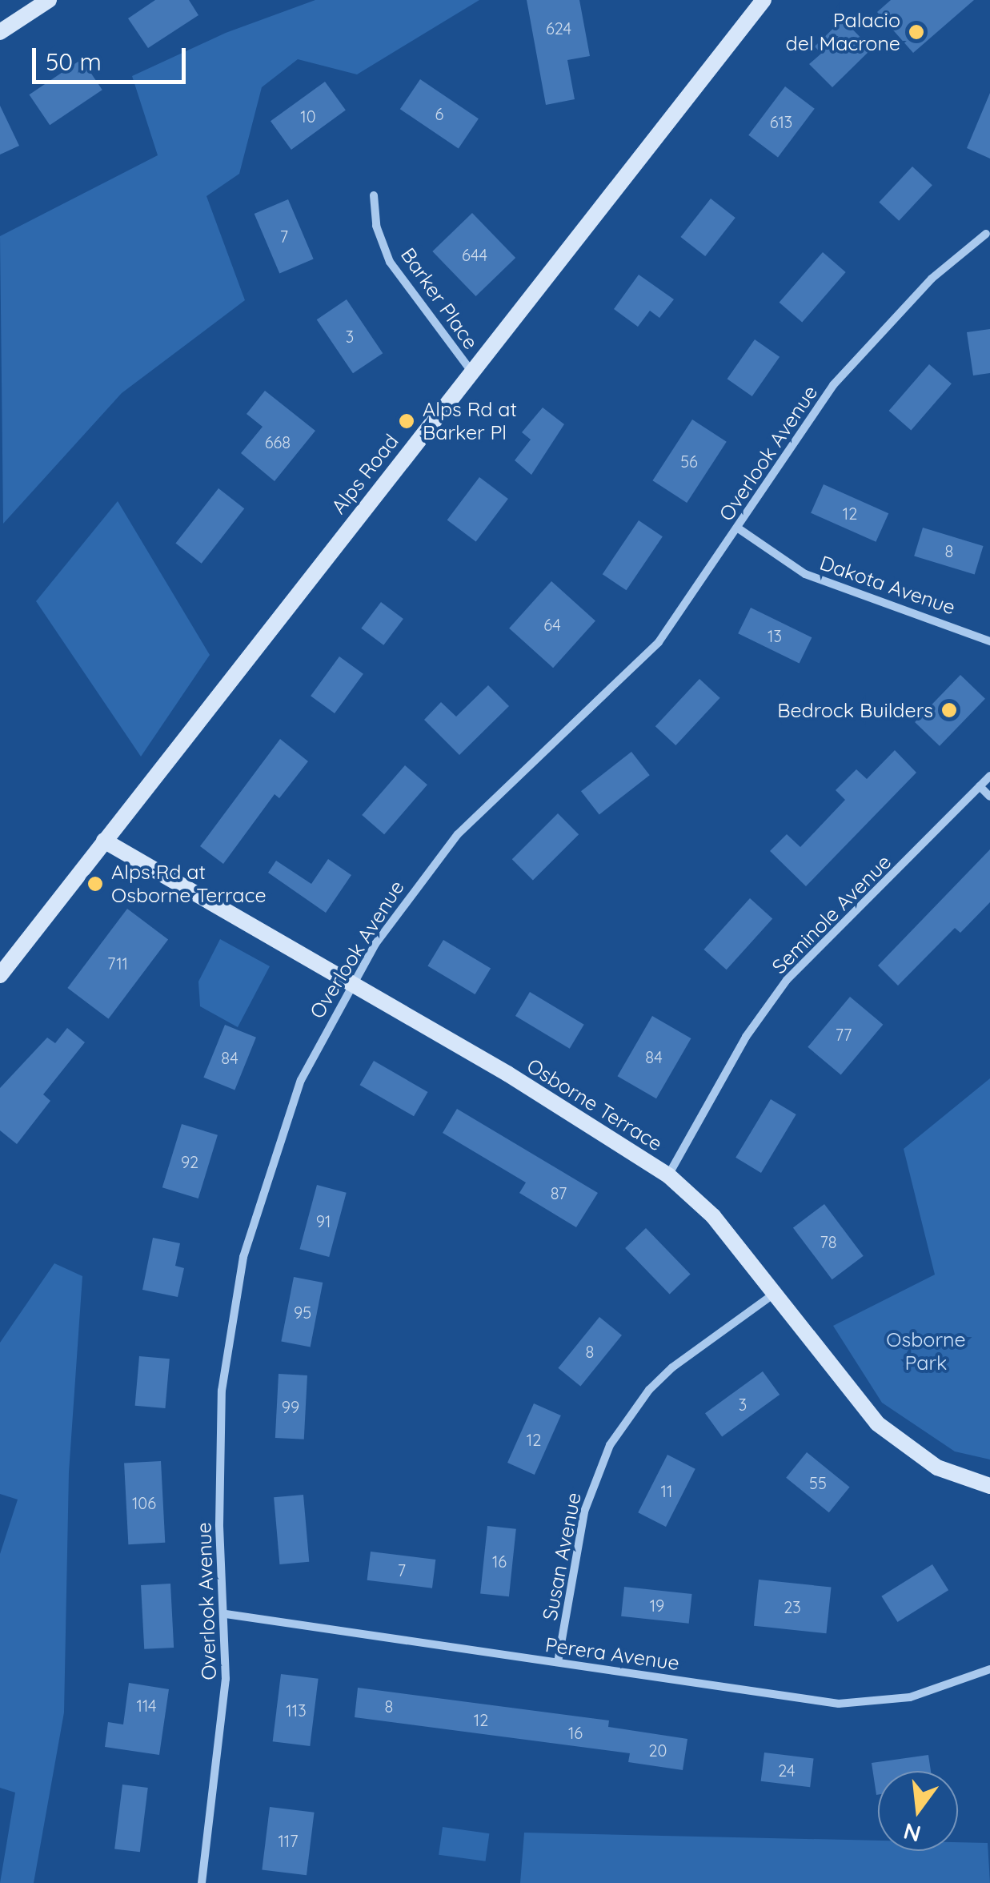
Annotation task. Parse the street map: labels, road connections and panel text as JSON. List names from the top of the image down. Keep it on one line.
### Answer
{"streets":{"main road":["Alps Road","Osborne Terrace"],"street":["Barker Place","Overlook Avenue","Dakota Avenue","Seminole Avenue","Susan Avenue","Perera Avenue"]},"crossings":[["Barker Place","Alps Road"],["Overlook Avenue","Dakota Avenue"],["Overlook Avenue","Osborne Terrace"],["Overlook Avenue","Perera Avenue"],["Alps Road","Osborne Terrace"],["Seminole Avenue","Osborne Terrace"],["Osborne Terrace","Susan Avenue"],["Susan Avenue","Perera Avenue"]],"parks":["Osborne Park"],"places":["Palacio del Macrone","Alps Rd at Barker Pl","Bedrock Builders","Alps Rd at Osborne Terrace"],"house_numbers":["624","6","10","613","7","644","3","668","56","12","8","64","13","711","77","84","84","92","87","91","78","95","8","3","99","12","55","11","106","16","7","19","23","114","8","113","12","16","20","24","117"],"scale_bar":"50 m","north":"bottom"}
